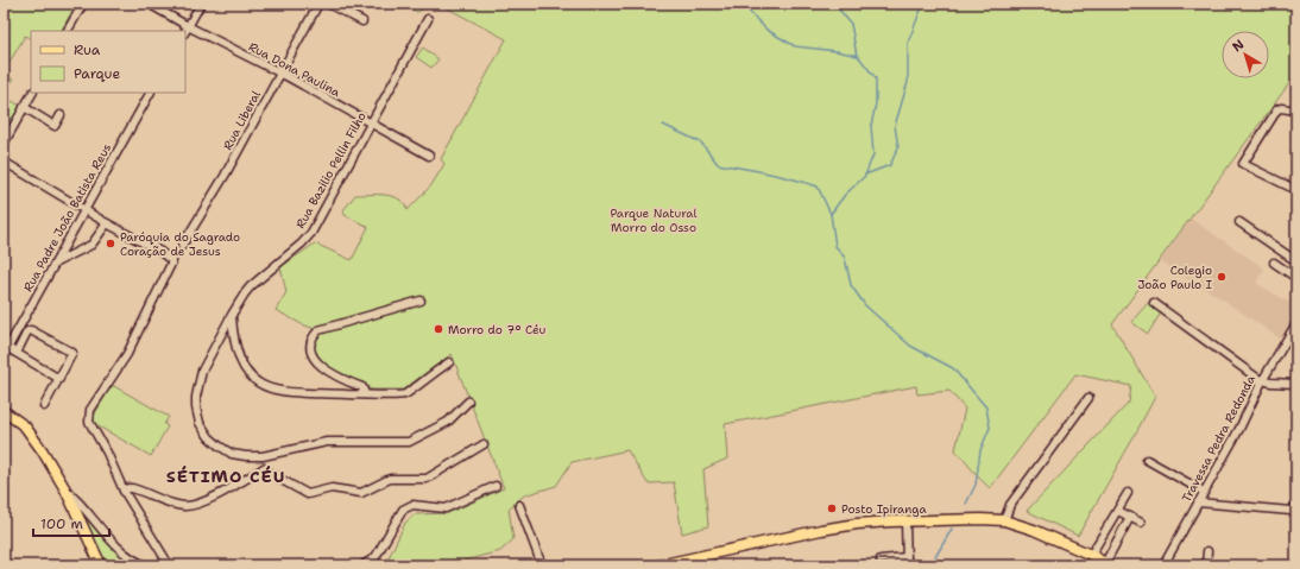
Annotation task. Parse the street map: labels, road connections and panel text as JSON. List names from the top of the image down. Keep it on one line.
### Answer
{"streets":{"street":["Rua Dona Paulina","Rua Liberal","Rua Bazilio Pellin Filho","Rua Padre João Batista Reus","Travessa Pedra Redonda"]},"crossings":[["Rua Dona Paulina","Rua Liberal"],["Rua Dona Paulina","Rua Bazilio Pellin Filho"]],"districts":["SÉTIMO CÉU"],"parks":["Parque Natural Morro do Osso"],"places":["Paróquia do Sagrado Coração de Jesus","Colegio João Paulo I","Morro do 7º Céu","Posto Ipiranga"],"legend":["Rua","Parque"],"scale_bar":"100 m","north":"top left"}
